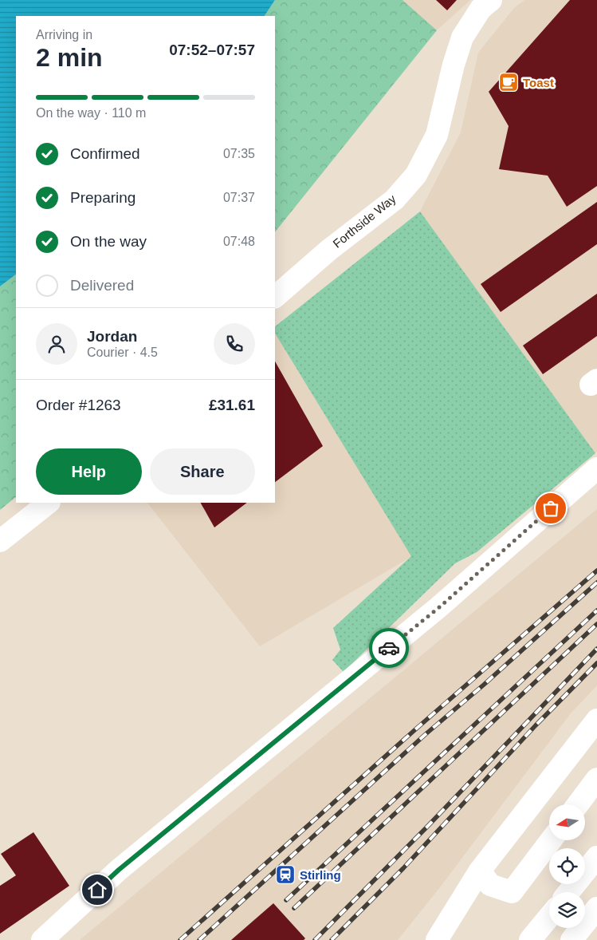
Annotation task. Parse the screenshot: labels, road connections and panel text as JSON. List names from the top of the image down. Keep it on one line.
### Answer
{"streets":{"street":["Forthside Way"]},"places":{"cafe":["Toast"],"station":["Stirling"]},"north":"left","page":{"heading":["2 min","Arriving in","07:52–07:57"],"panel":["Jordan","Courier · 4.5","Order #1263","£31.61"],"bar":"On the way · 110 m","list":[["Confirmed","07:35"],["Preparing","07:37"],["On the way","07:48"],"Delivered"],"buttons":["Help","Share"]}}
